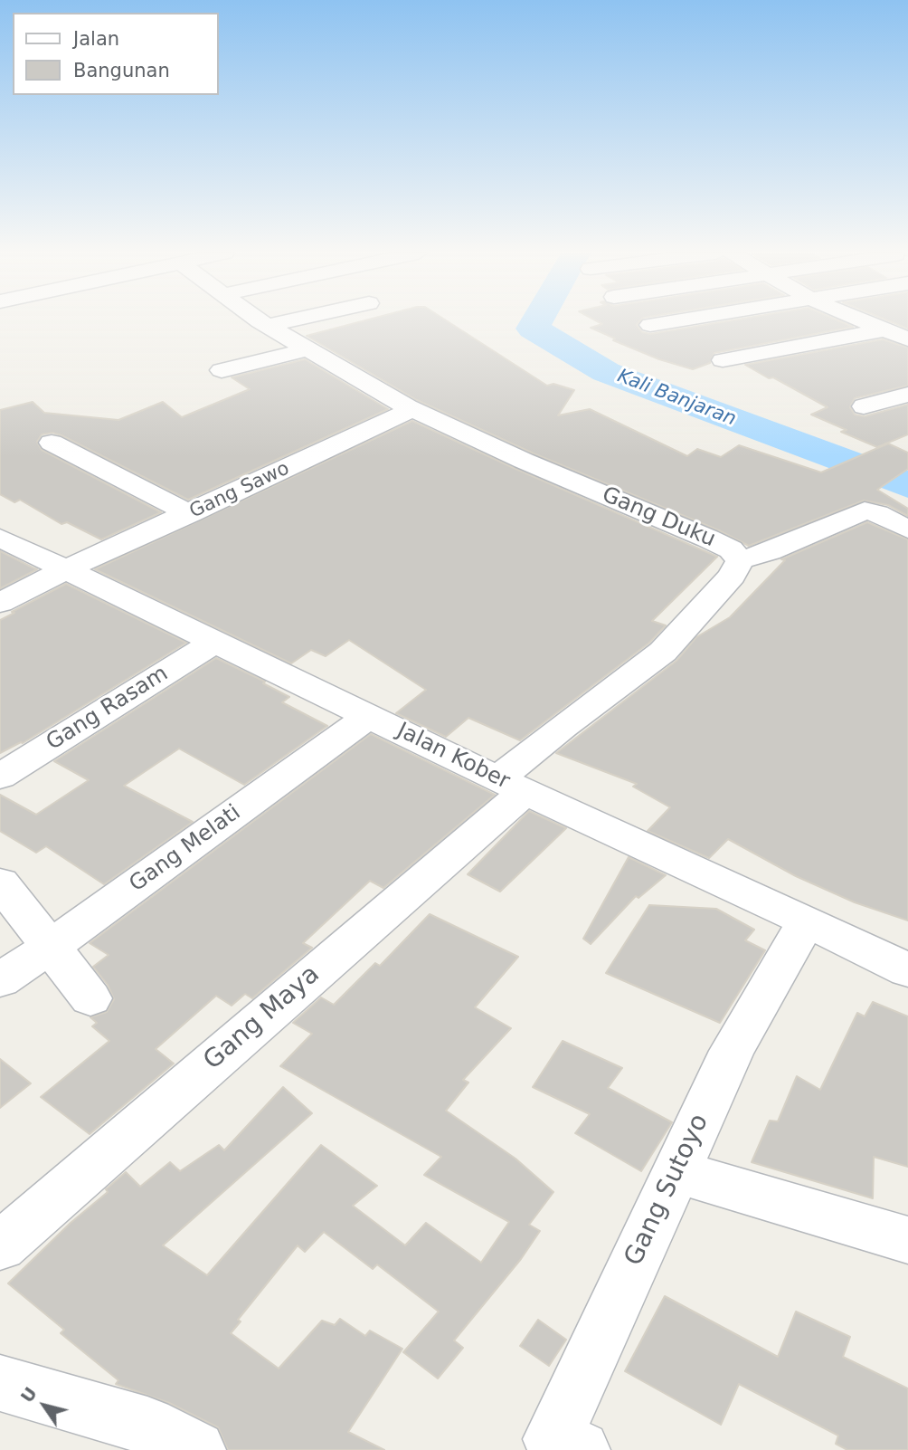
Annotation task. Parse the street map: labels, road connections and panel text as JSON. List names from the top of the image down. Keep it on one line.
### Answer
{"streets":{"street":["Gang Sawo","Gang Duku","Gang Rasam","Jalan Kober","Gang Melati","Gang Maya","Gang Sutoyo"]},"crossings":[["Gang Sawo","Gang Duku"],["Gang Sawo","Jalan Kober"],["Gang Duku","Jalan Kober"],["Gang Duku","Gang Maya"],["Gang Rasam","Jalan Kober"],["Jalan Kober","Gang Melati"],["Jalan Kober","Gang Maya"],["Jalan Kober","Gang Sutoyo"]],"water":["Kali Banjaran"],"legend":["Jalan","Bangunan"],"north":"top left"}
